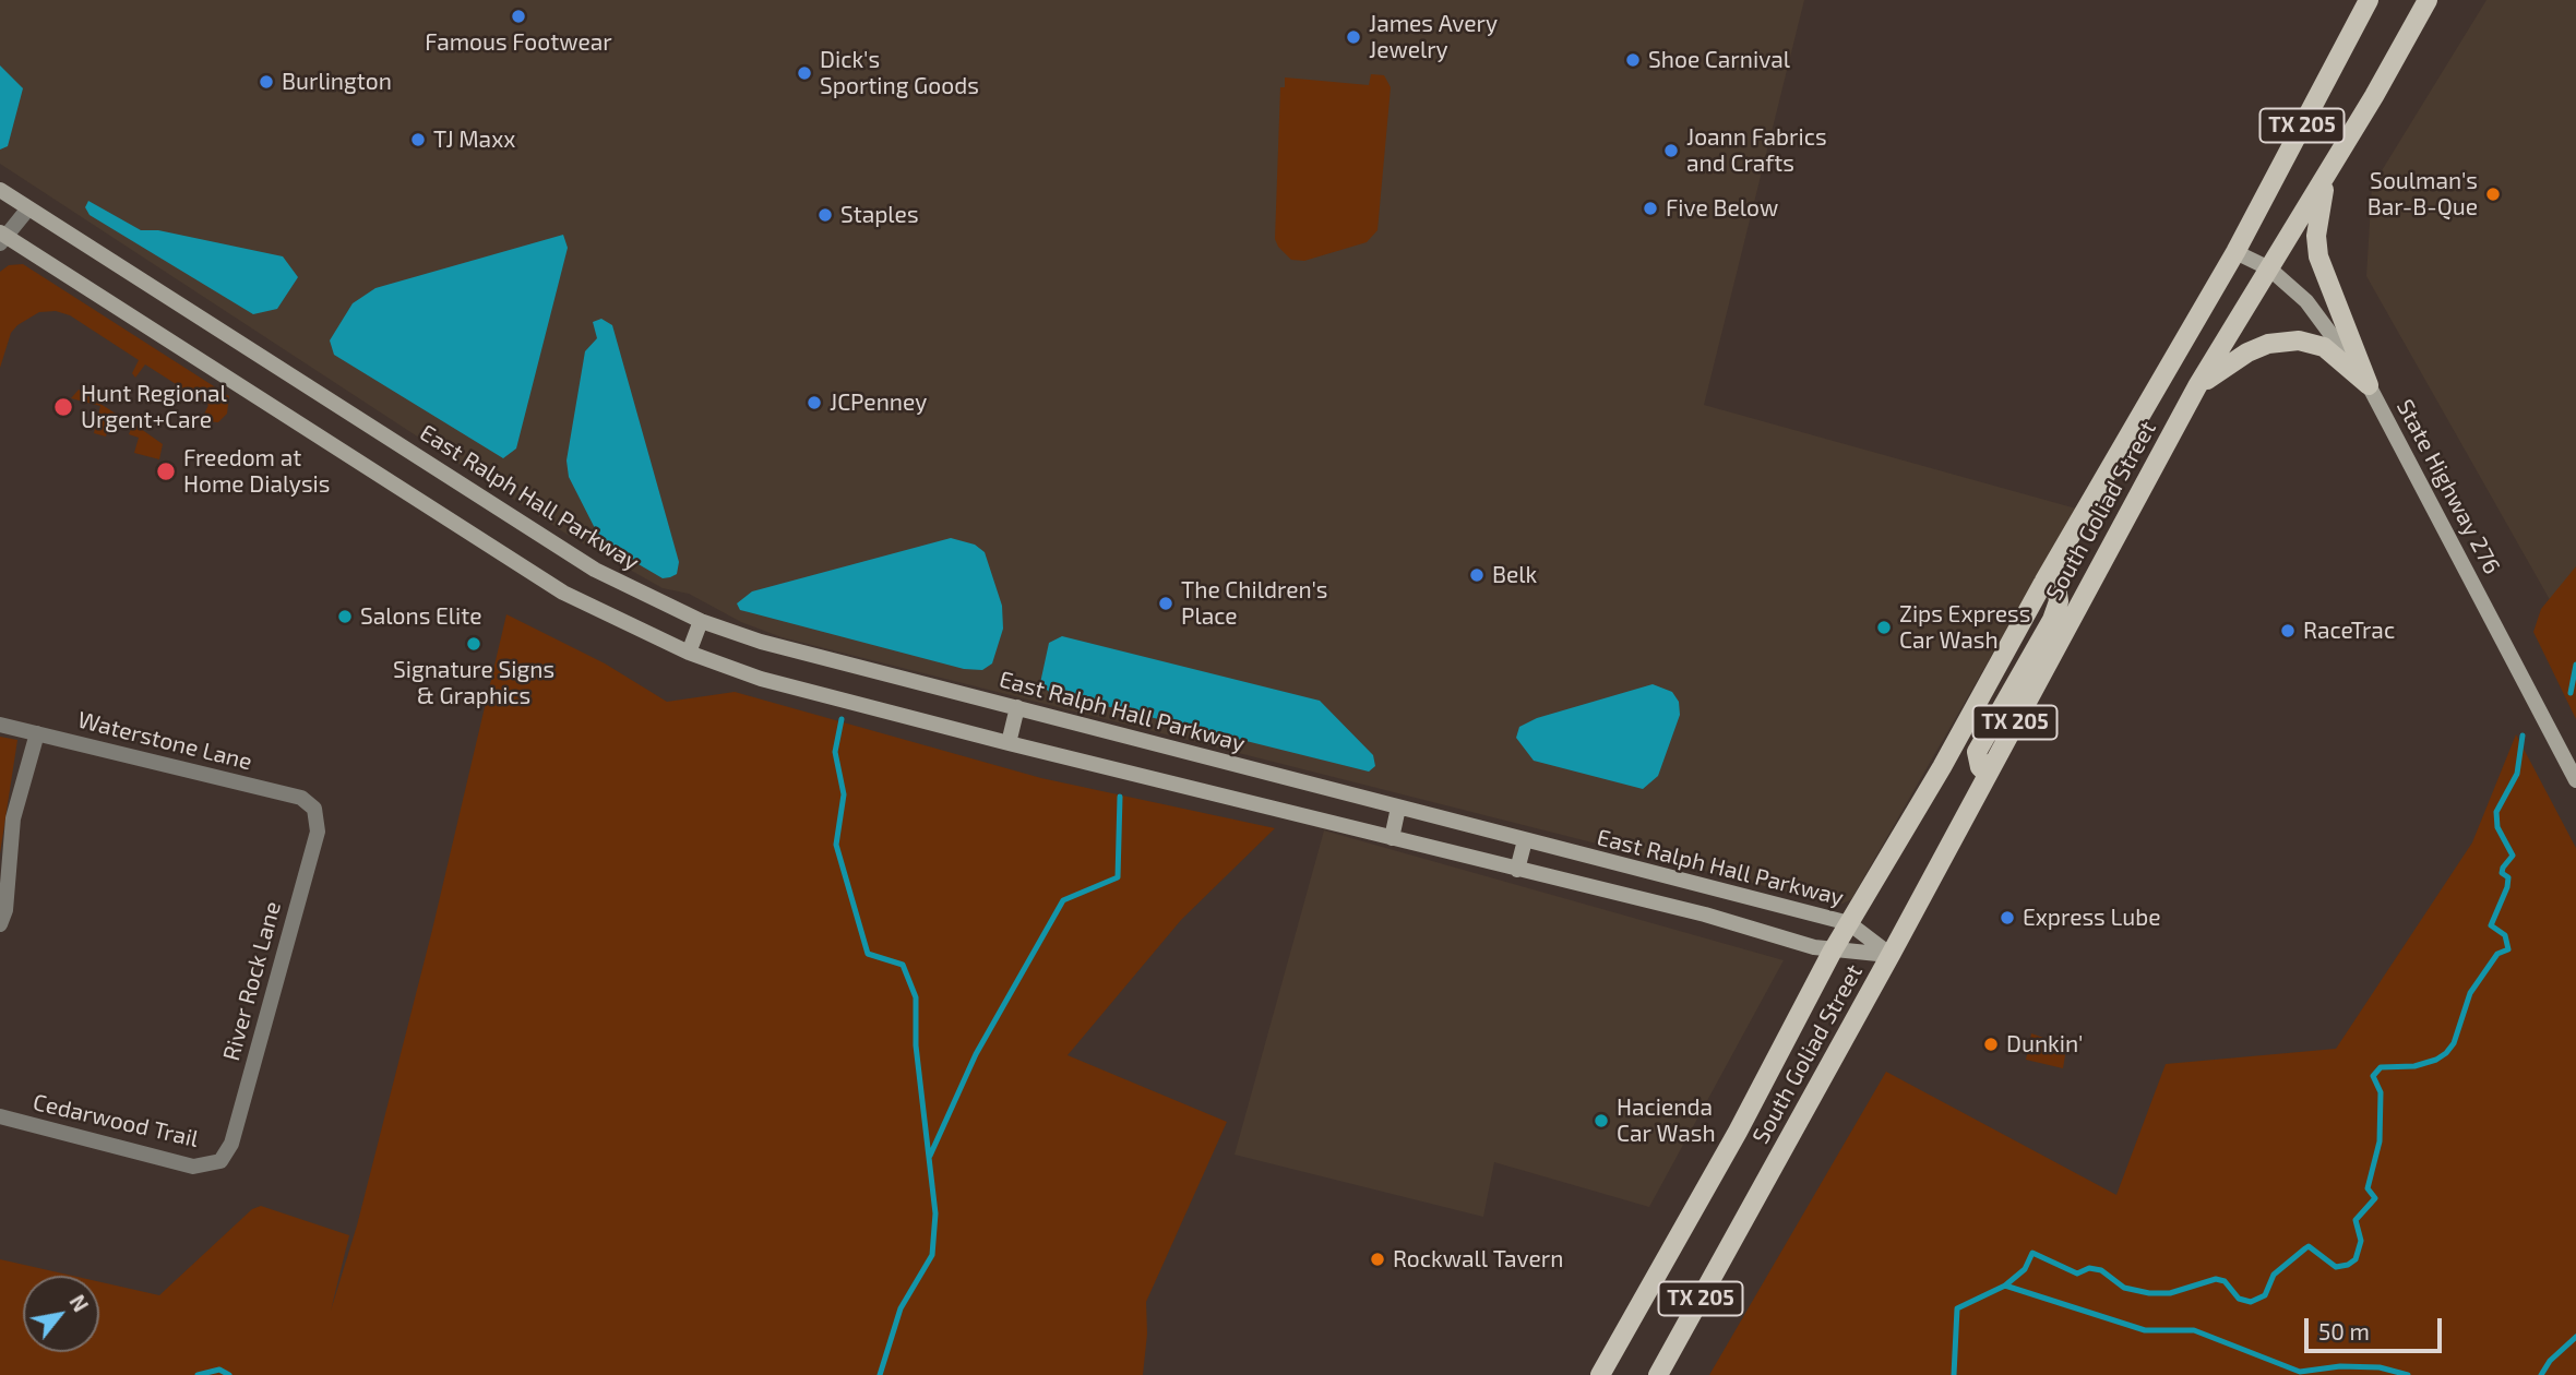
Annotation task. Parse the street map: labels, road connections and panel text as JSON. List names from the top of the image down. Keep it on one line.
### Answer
{"streets":{"main road":["TX 205","State Highway 276","East Ralph Hall Parkway","South Goliad Street"],"street":["Waterstone Lane","River Rock Lane","Cedarwood Trail"]},"crossings":[["State Highway 276","South Goliad Street"],["East Ralph Hall Parkway","South Goliad Street"],["Waterstone Lane","River Rock Lane"],["River Rock Lane","Cedarwood Trail"]],"places":["Famous Footwear","James Avery Jewelry","Shoe Carnival","Dick's Sporting Goods","Burlington","TJ Maxx","Joann Fabrics and Crafts","Soulman's Bar-B-Que","Five Below","Staples","JCPenney","Hunt Regional Urgent+Care","Freedom at Home Dialysis","Belk","The Children's Place","Salons Elite","Zips Express Car Wash","RaceTrac","Signature Signs & Graphics","Express Lube","Dunkin'","Hacienda Car Wash","Rockwall Tavern"],"scale_bar":"50 m","north":"top right"}
